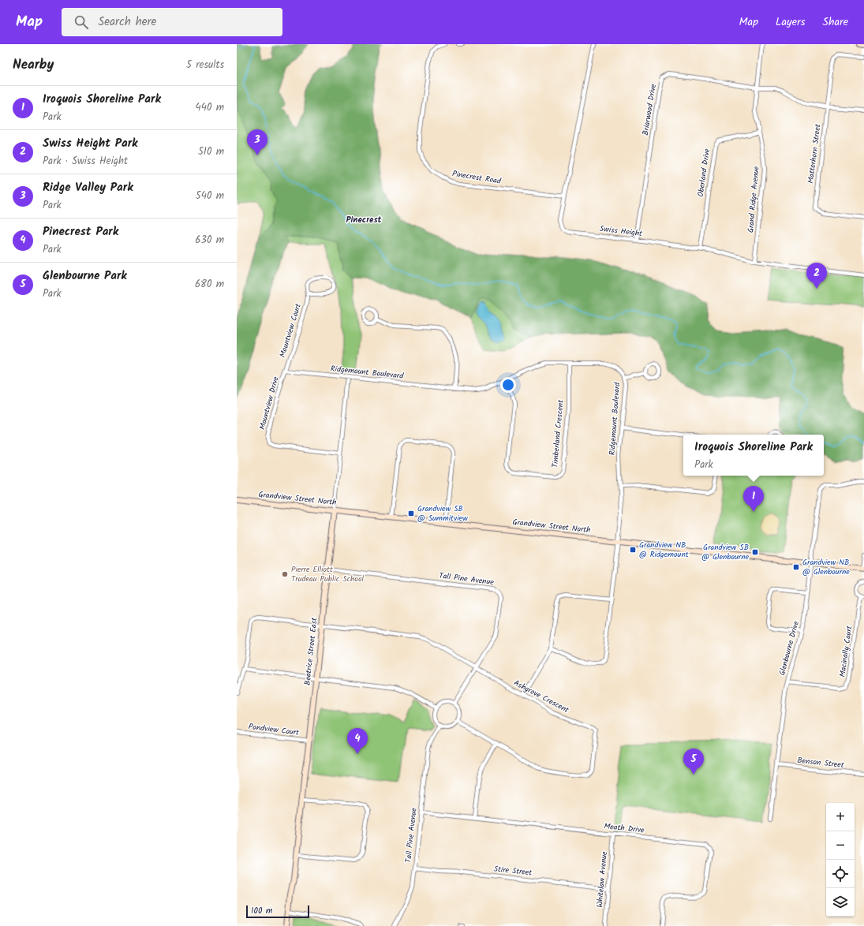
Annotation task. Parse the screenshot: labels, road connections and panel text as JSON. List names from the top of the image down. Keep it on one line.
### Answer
{"streets":{"street":["Briarwood Drive","Matterhorn Street","Oberland Drive","Pinecrest Road","Grand Ridge Avenue","Swiss Height","Mountview Court","Ridgemount Boulevard","Mountview Drive","Timberland Crescent","Grandview Street North","Tall Pine Avenue","Glenbourne Drive","Beatrice Street East","Macinally Court","Ashgrove Crescent","Pondview Court","Benson Street","Meath Drive","Stire Street","Whitelaw Avenue"]},"crossings":[["Briarwood Drive","Grand Ridge Avenue"],["Briarwood Drive","Swiss Height"],["Oberland Drive","Grand Ridge Avenue"],["Oberland Drive","Swiss Height"],["Pinecrest Road","Swiss Height"],["Grand Ridge Avenue","Swiss Height"],["Mountview Court","Ridgemount Boulevard"],["Mountview Court","Mountview Drive"],["Ridgemount Boulevard","Mountview Drive"],["Ridgemount Boulevard","Timberland Crescent"],["Ridgemount Boulevard","Grandview Street North"],["Ridgemount Boulevard","Beatrice Street East"],["Mountview Drive","Beatrice Street East"],["Grandview Street North","Glenbourne Drive"],["Grandview Street North","Beatrice Street East"],["Tall Pine Avenue","Beatrice Street East"],["Tall Pine Avenue","Ashgrove Crescent"],["Tall Pine Avenue","Meath Drive"],["Tall Pine Avenue","Stire Street"],["Glenbourne Drive","Macinally Court"],["Glenbourne Drive","Benson Street"],["Beatrice Street East","Ashgrove Crescent"],["Beatrice Street East","Pondview Court"],["Meath Drive","Whitelaw Avenue"],["Stire Street","Whitelaw Avenue"]],"districts":["Pinecrest"],"places":{"transit":["Grandview SB @ Summitview","Grandview NB @ Ridgemount","Grandview SB @ Glenbourne","Grandview NB @ Glenbourne"],"other":["Pierre Elliott Trudeau Public School"]},"scale_bar":"100 m","page":{"header":"Map","search":"Search here","nav":["Map","Layers","Share"],"heading":["Nearby","5 results"],"list":[{"mark":"1","name":"Iroquois Shoreline Park","note":"Park","value":"440 m"},{"mark":"2","name":"Swiss Height Park","note":"Park · Swiss Height","value":"510 m"},{"mark":"3","name":"Ridge Valley Park","note":"Park","value":"540 m"},{"mark":"4","name":"Pinecrest Park","note":"Park","value":"630 m"},{"mark":"5","name":"Glenbourne Park","note":"Park","value":"680 m"}],"pins":["3","2","1","4","5"],"popup":["Iroquois Shoreline Park","Park"],"map_buttons":["+","−"],"scale":"100 m"}}
